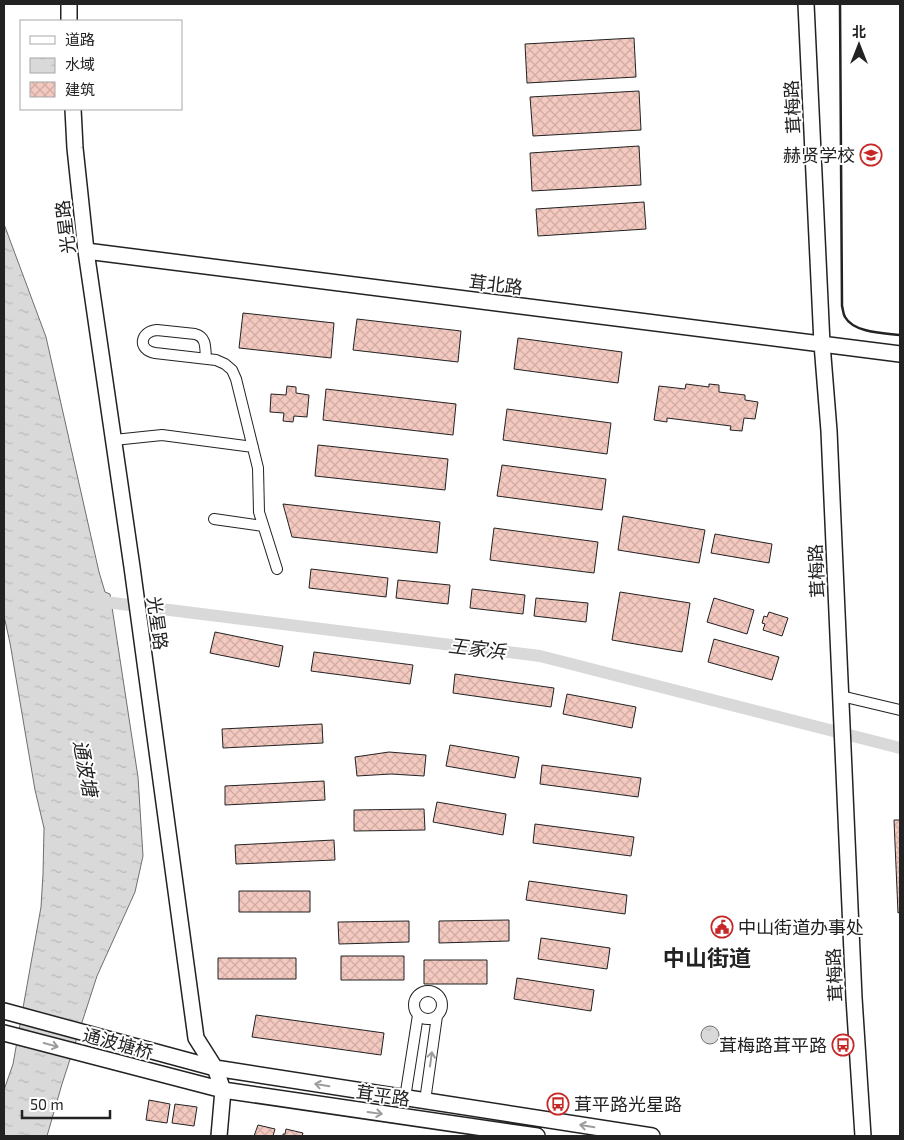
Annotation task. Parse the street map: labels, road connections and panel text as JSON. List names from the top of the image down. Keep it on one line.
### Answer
{"streets":{"street":["茸梅路","光星路","茸北路","通波塘桥","茸平路"]},"crossings":[["茸梅路","茸北路"],["光星路","茸北路"],["光星路","通波塘桥"],["光星路","茸平路"],["通波塘桥","茸平路"]],"districts":["中山街道"],"water":["王家浜","通波塘"],"places":{"school or university":["赫贤学校"],"public building":["中山街道办事处"],"bus stop":["茸梅路茸平路","茸平路光星路"]},"legend":["道路","水域","建筑"],"scale_bar":"50 m","north":"top"}
